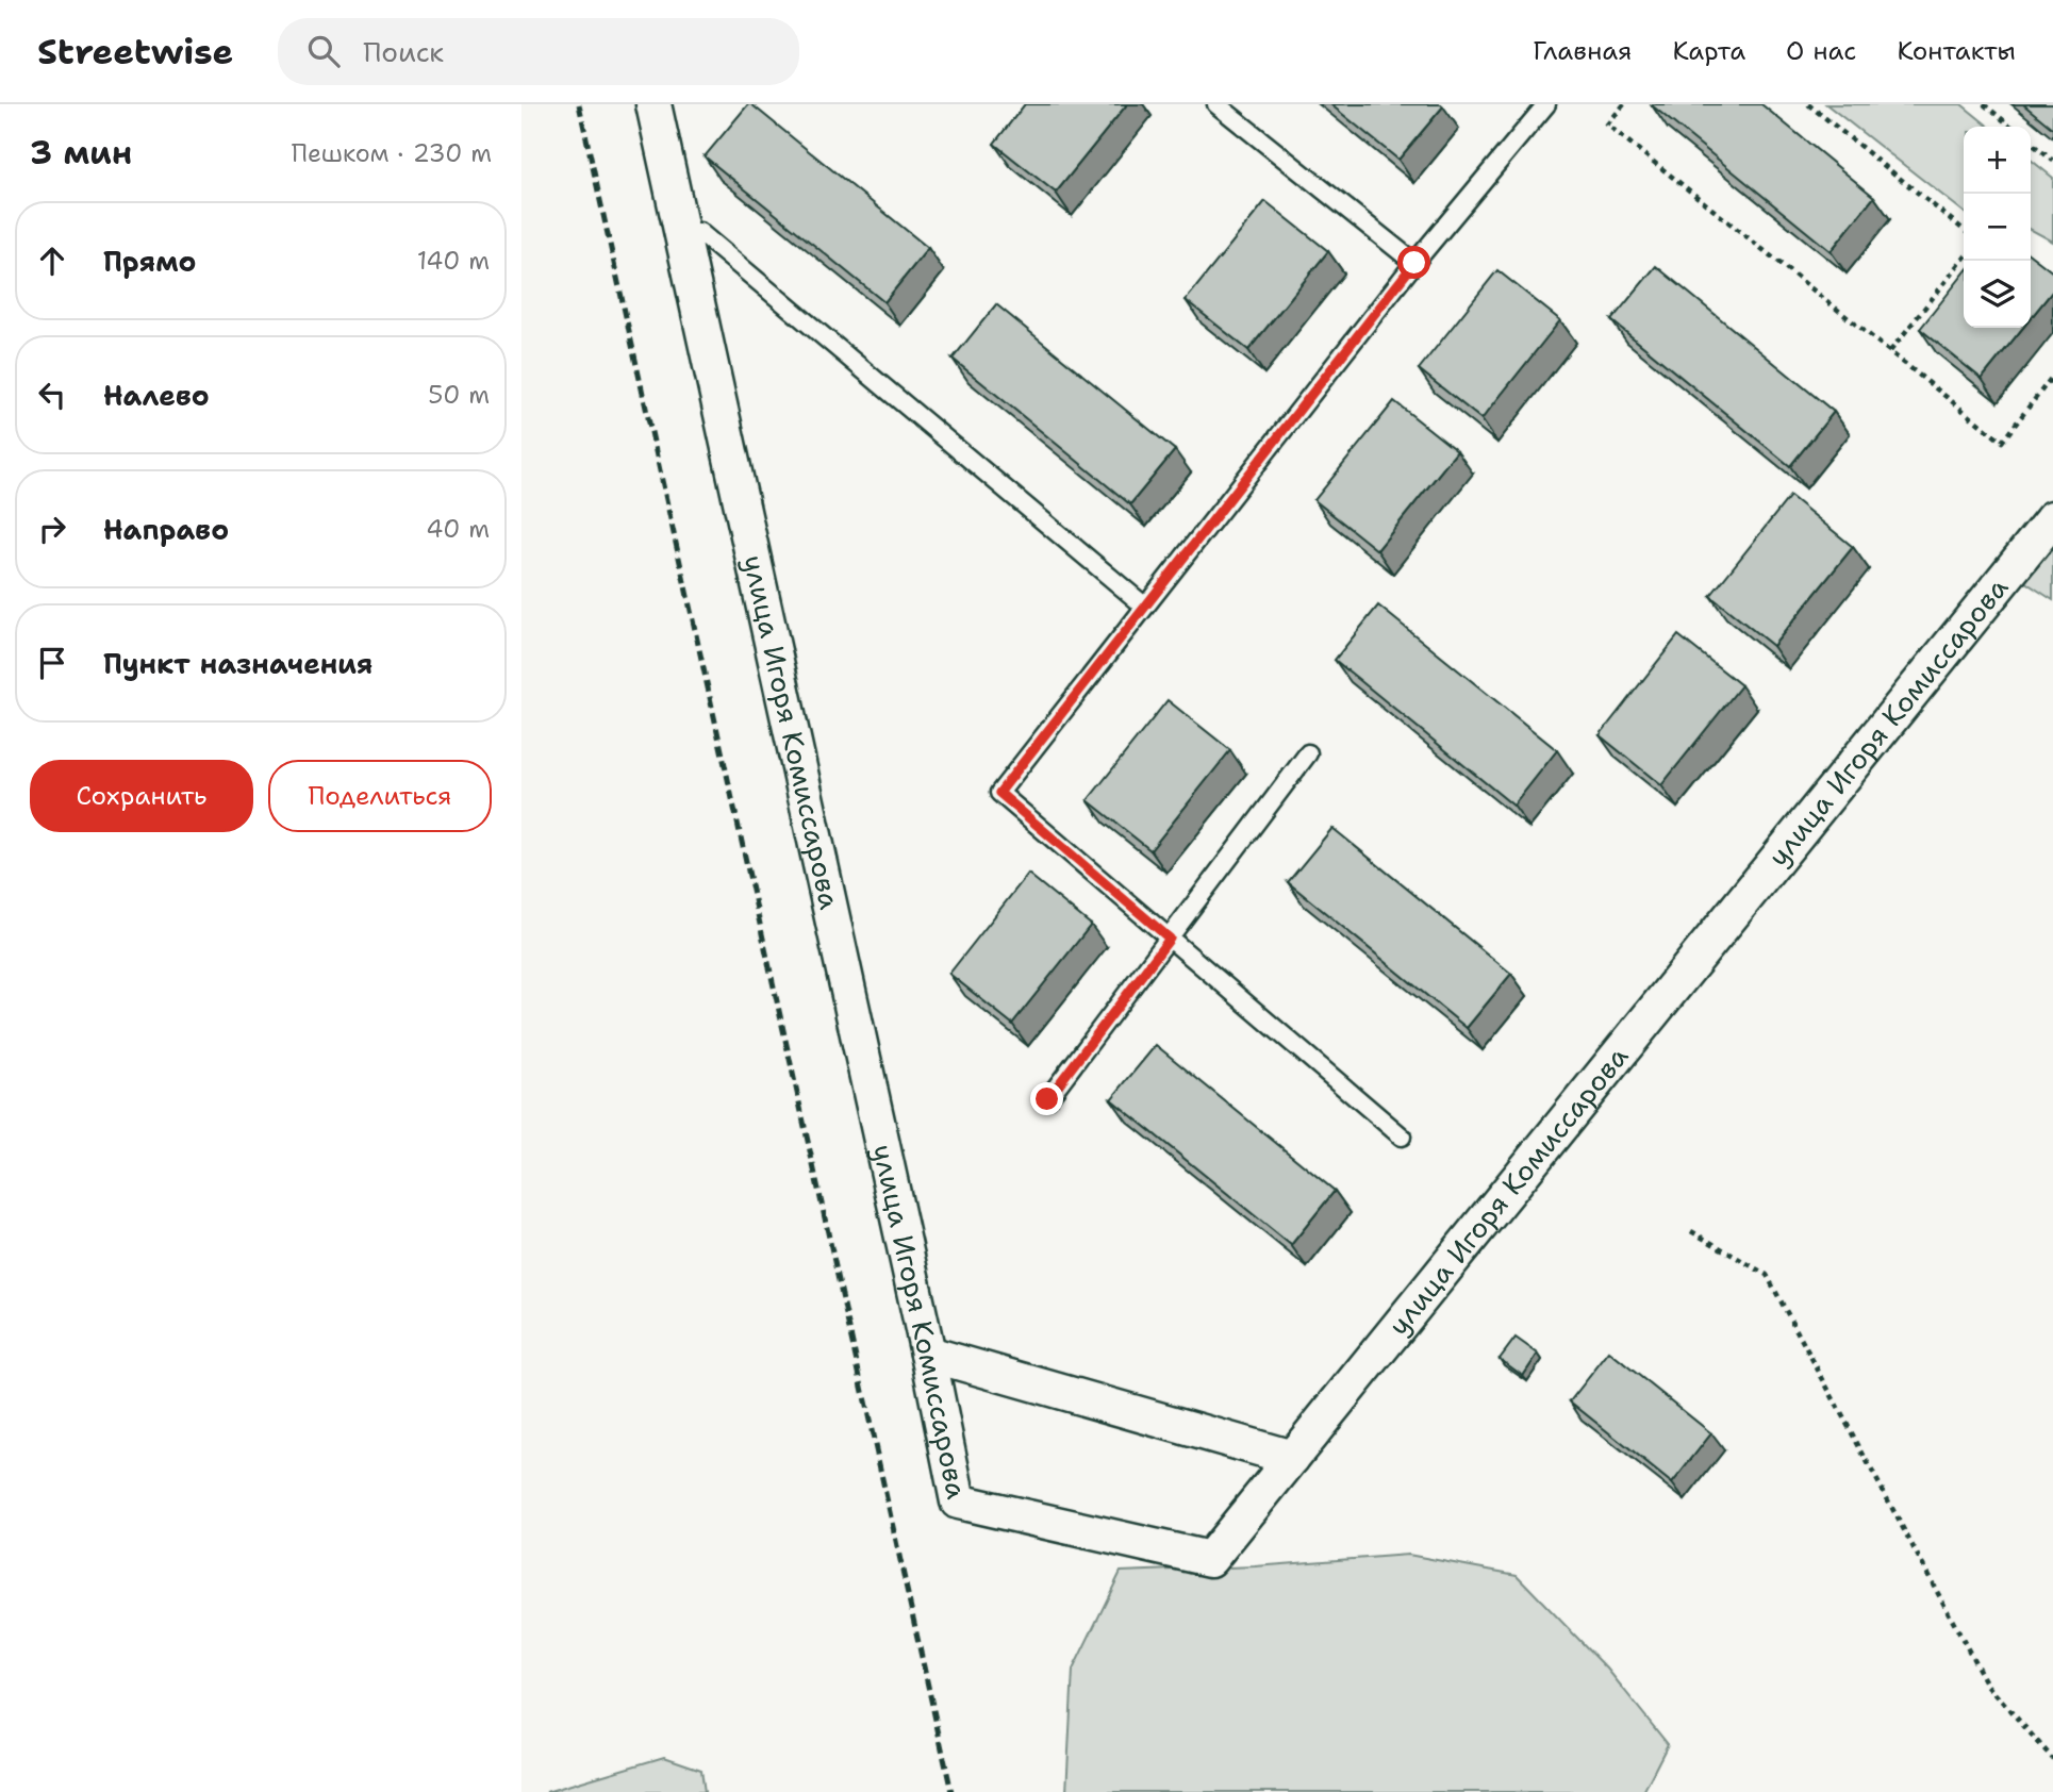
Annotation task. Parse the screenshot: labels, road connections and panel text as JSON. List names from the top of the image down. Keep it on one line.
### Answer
{"streets":{"street":["улица Игоря Комиссарова"]},"page":{"header":"Streetwise","search":"Поиск","nav":["Главная","Карта","О нас","Контакты"],"heading":["3 мин","Пешком · 230 m"],"map_buttons":["+","−"],"list":[["Прямо","140 m"],["Налево","50 m"],["Направо","40 m"],"Пункт назначения"],"buttons":["Сохранить","Поделиться"]}}
